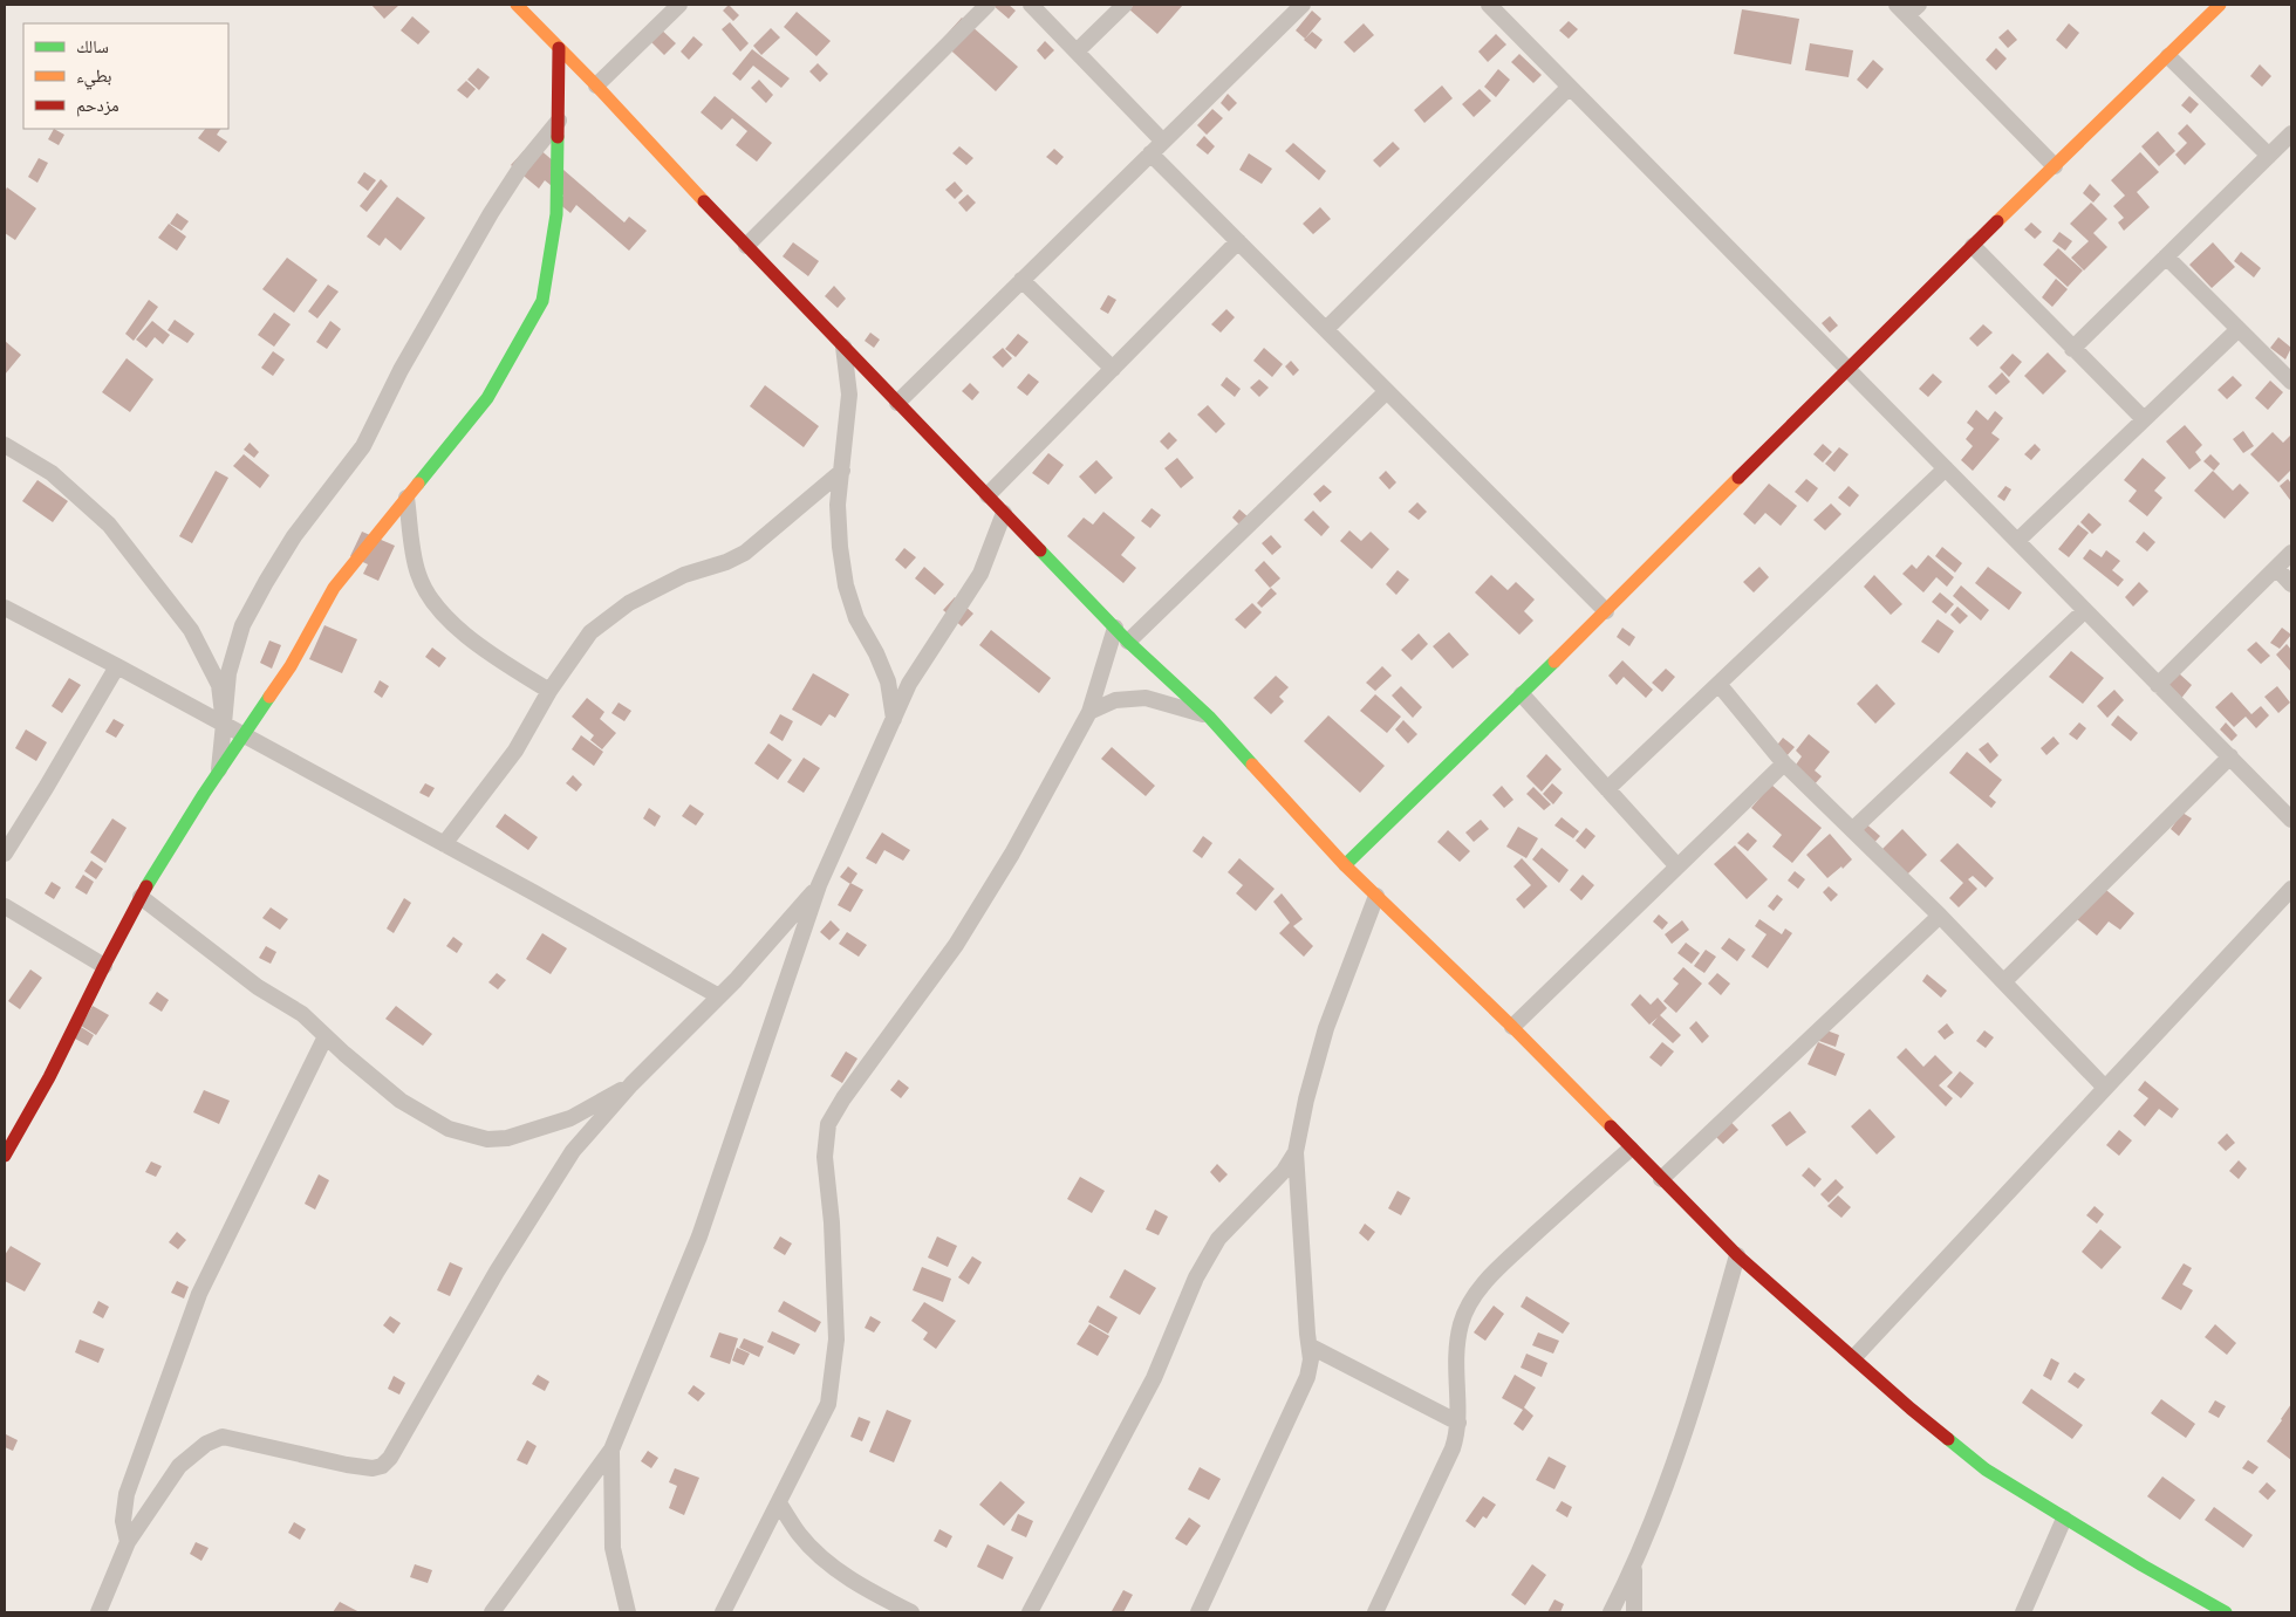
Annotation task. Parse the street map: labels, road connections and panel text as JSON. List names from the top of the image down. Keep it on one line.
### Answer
{"legend":["سالك","بطيء","مزدحم"]}
